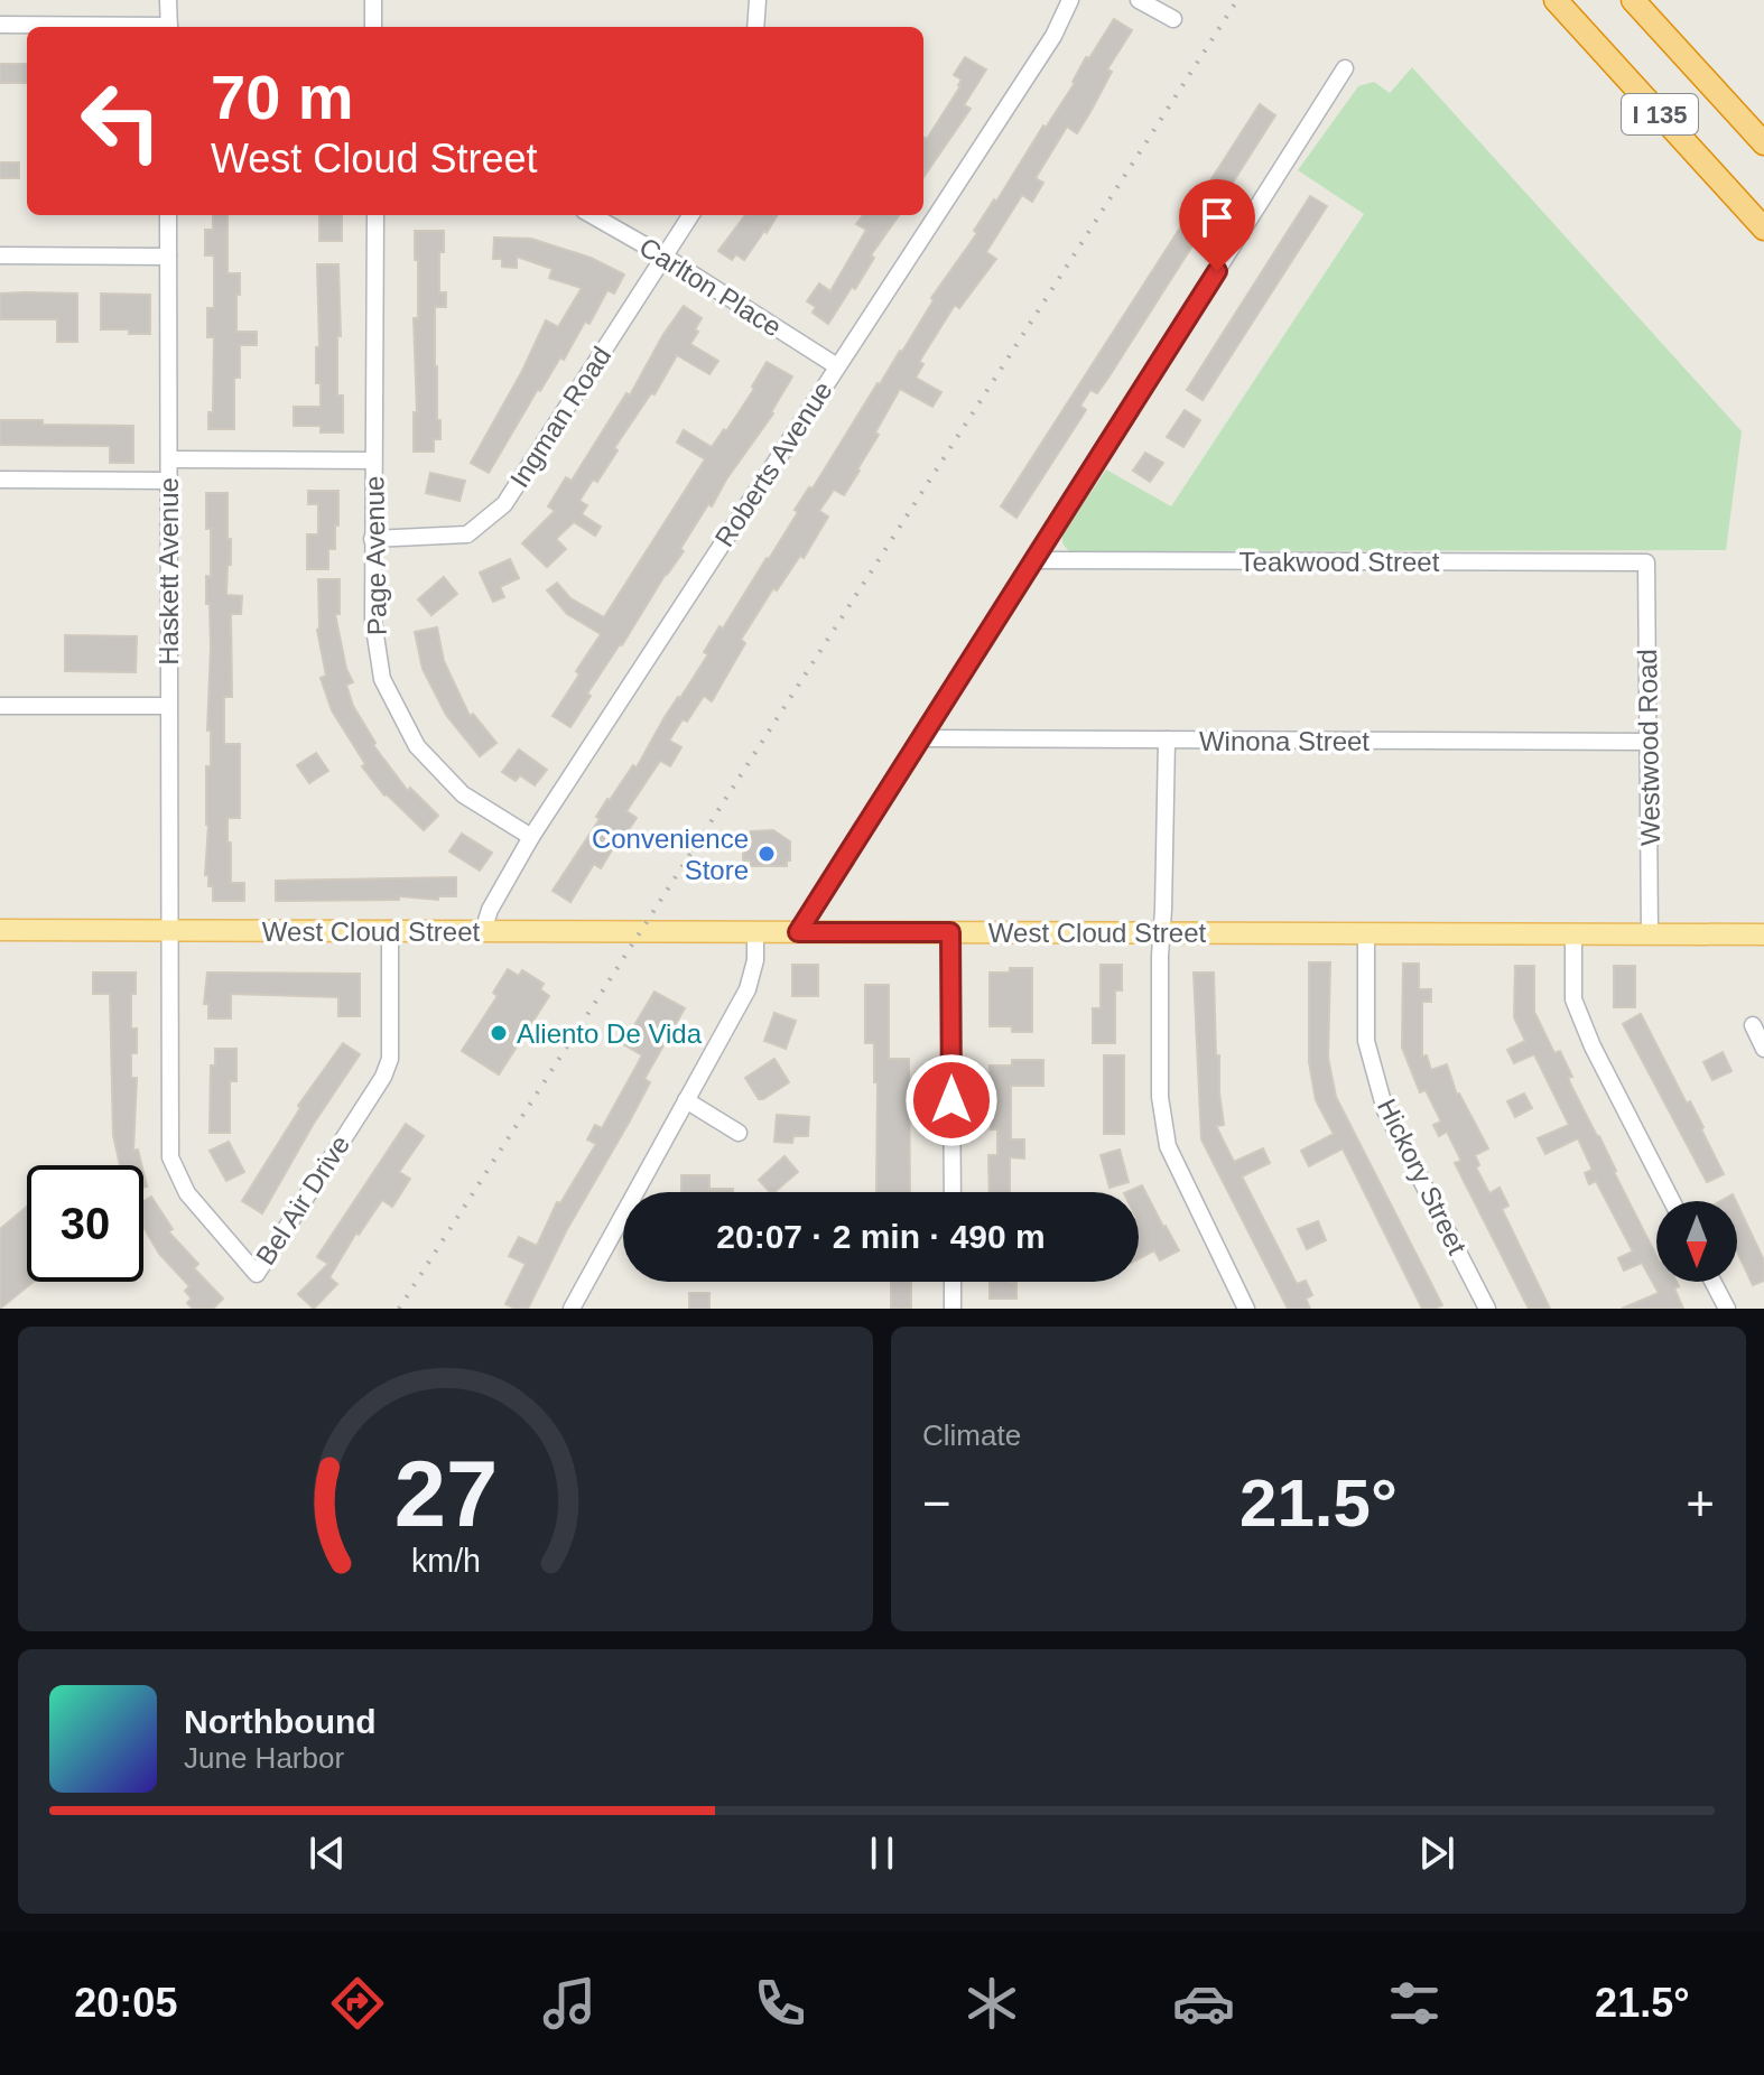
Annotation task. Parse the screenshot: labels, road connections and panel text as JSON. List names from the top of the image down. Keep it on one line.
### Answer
{"streets":{"highway":["I 135"],"main road":["West Cloud Street"],"street":["Carlton Place","Ingman Road","Roberts Avenue","Page Avenue","Teakwood Street","Haskett Avenue","Winona Street","Westwood Road","Hickory Street","Bel Air Drive"]},"crossings":[["Carlton Place","Ingman Road"],["Carlton Place","Roberts Avenue"],["Ingman Road","Page Avenue"],["Roberts Avenue","Page Avenue"],["Roberts Avenue","West Cloud Street"],["Teakwood Street","Westwood Road"],["Haskett Avenue","West Cloud Street"],["Haskett Avenue","Bel Air Drive"],["Winona Street","Westwood Road"],["Westwood Road","West Cloud Street"],["West Cloud Street","Hickory Street"],["West Cloud Street","Bel Air Drive"]],"places":["Convenience Store","Aliento De Vida"],"north":"bottom","page":{"turn":["70 m","West Cloud Street"],"limit":"30","trip":"20:07 · 2 min · 490 m","tile":"Climate","heat":["−","21.5°","+"],"song":["Northbound","June Harbor"],"tabs":["20:05","21.5°"],"gauge":["27","km/h"]}}
